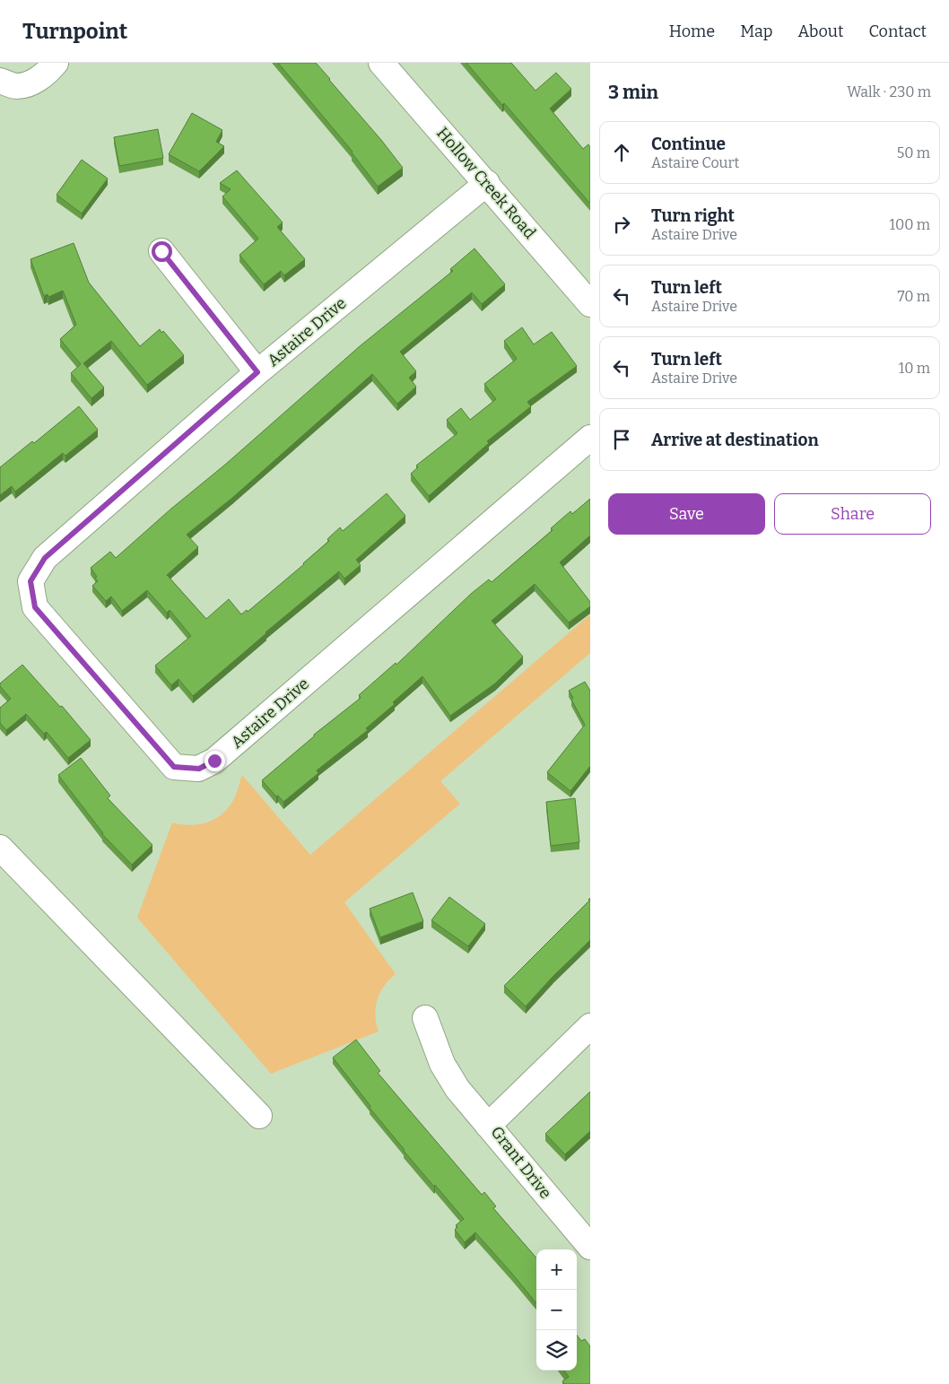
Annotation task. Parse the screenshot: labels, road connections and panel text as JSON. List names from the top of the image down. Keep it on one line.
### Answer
{"streets":{"street":["Hollow Creek Road","Astaire Drive","Grant Drive"]},"crossings":[["Hollow Creek Road","Astaire Drive"]],"page":{"header":"Turnpoint","nav":["Home","Map","About","Contact"],"heading":["3 min","Walk · 230 m"],"list":[["Continue","Astaire Court","50 m"],["Turn right","Astaire Drive","100 m"],["Turn left","Astaire Drive","70 m"],["Turn left","Astaire Drive","10 m"],"Arrive at destination"],"buttons":["Save","Share"],"map_buttons":["+","−"]}}
